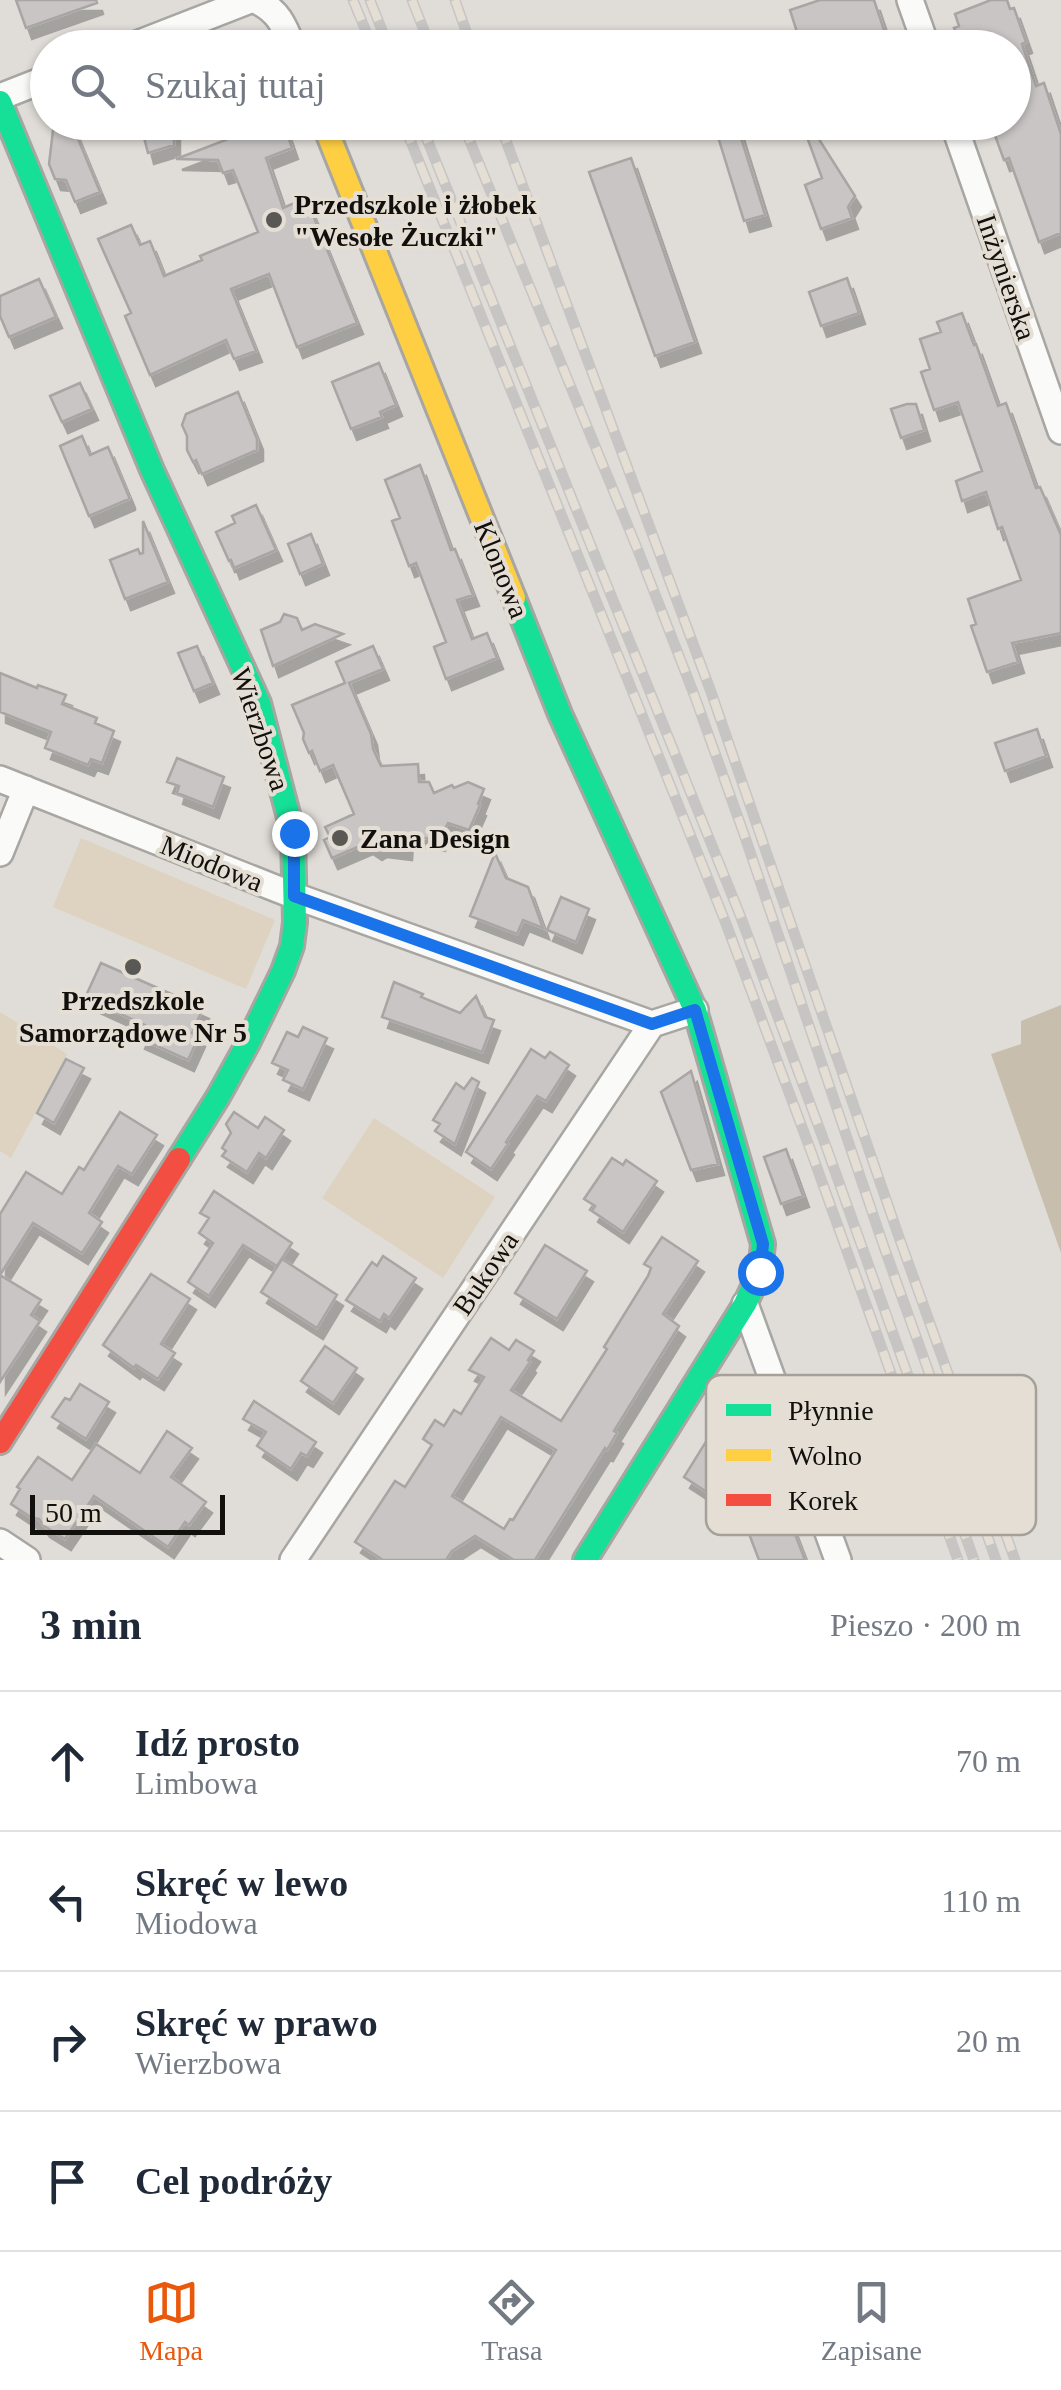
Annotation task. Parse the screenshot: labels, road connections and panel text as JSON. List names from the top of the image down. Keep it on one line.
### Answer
{"streets":{"street":["Inżynierska","Klonowa","Wierzbowa","Miodowa","Bukowa"]},"crossings":[["Wierzbowa","Miodowa"],["Miodowa","Bukowa"]],"places":["Przedszkole i żłobek \"Wesołe Żuczki\"","Zana Design","Przedszkole Samorządowe Nr 5"],"legend":["Płynnie","Wolno","Korek"],"scale_bar":"50 m","page":{"search":"Szukaj tutaj","scale":"50 m","heading":["3 min","Pieszo · 200 m"],"list":[["Idź prosto","Limbowa","70 m"],["Skręć w lewo","Miodowa","110 m"],["Skręć w prawo","Wierzbowa","20 m"],"Cel podróży"],"nav":["Mapa","Trasa","Zapisane"]}}
